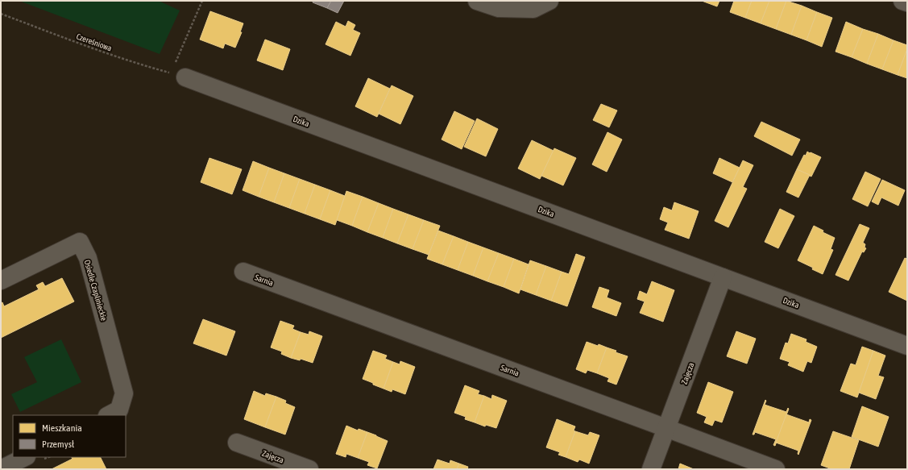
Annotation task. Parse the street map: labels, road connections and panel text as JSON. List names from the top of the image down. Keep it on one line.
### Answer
{"streets":{"street":["Dzika","Sarnia","Osiedle Czaplinieckie","Zajęcza"],"path":["Czereśniowa"]},"crossings":[["Czereśniowa","Dzika"],["Dzika","Zajęcza"],["Sarnia","Zajęcza"]],"legend":["Mieszkania","Przemysł"]}
